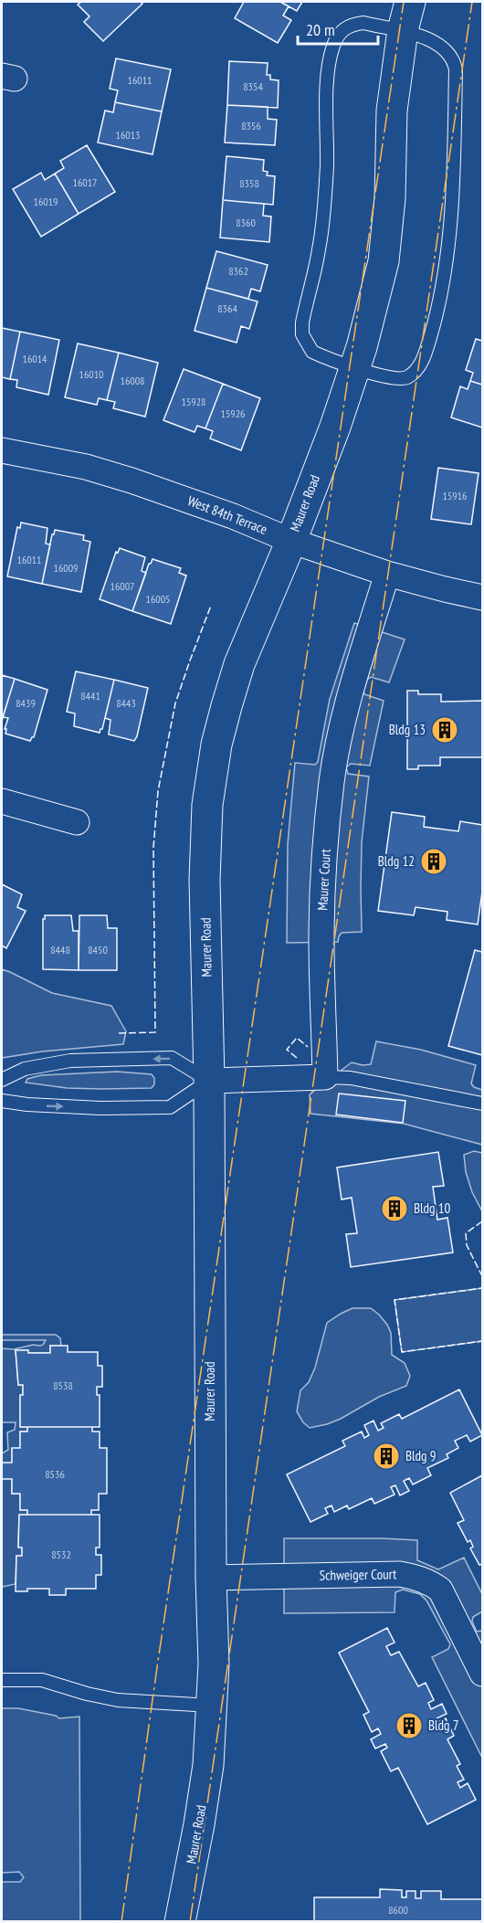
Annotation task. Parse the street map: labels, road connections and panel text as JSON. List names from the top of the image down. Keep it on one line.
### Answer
{"streets":{"street":["Maurer Road","West 84th Terrace","Maurer Court","Schweiger Court"]},"crossings":[["Maurer Road","West 84th Terrace"],["Maurer Road","Schweiger Court"],["West 84th Terrace","Maurer Court"]],"places":{"building":["Bldg 13","Bldg 12","Bldg 10","Bldg 9","Bldg 7"]},"house_numbers":["16011","8354","8356","16013","16017","8358","16019","8360","8362","8364","16014","16010","16008","15928","15926","15916","16011","16009","16007","16005","8441","8439","8443","8448","8450","8538","8536","8532","8600"],"scale_bar":"20 m"}
